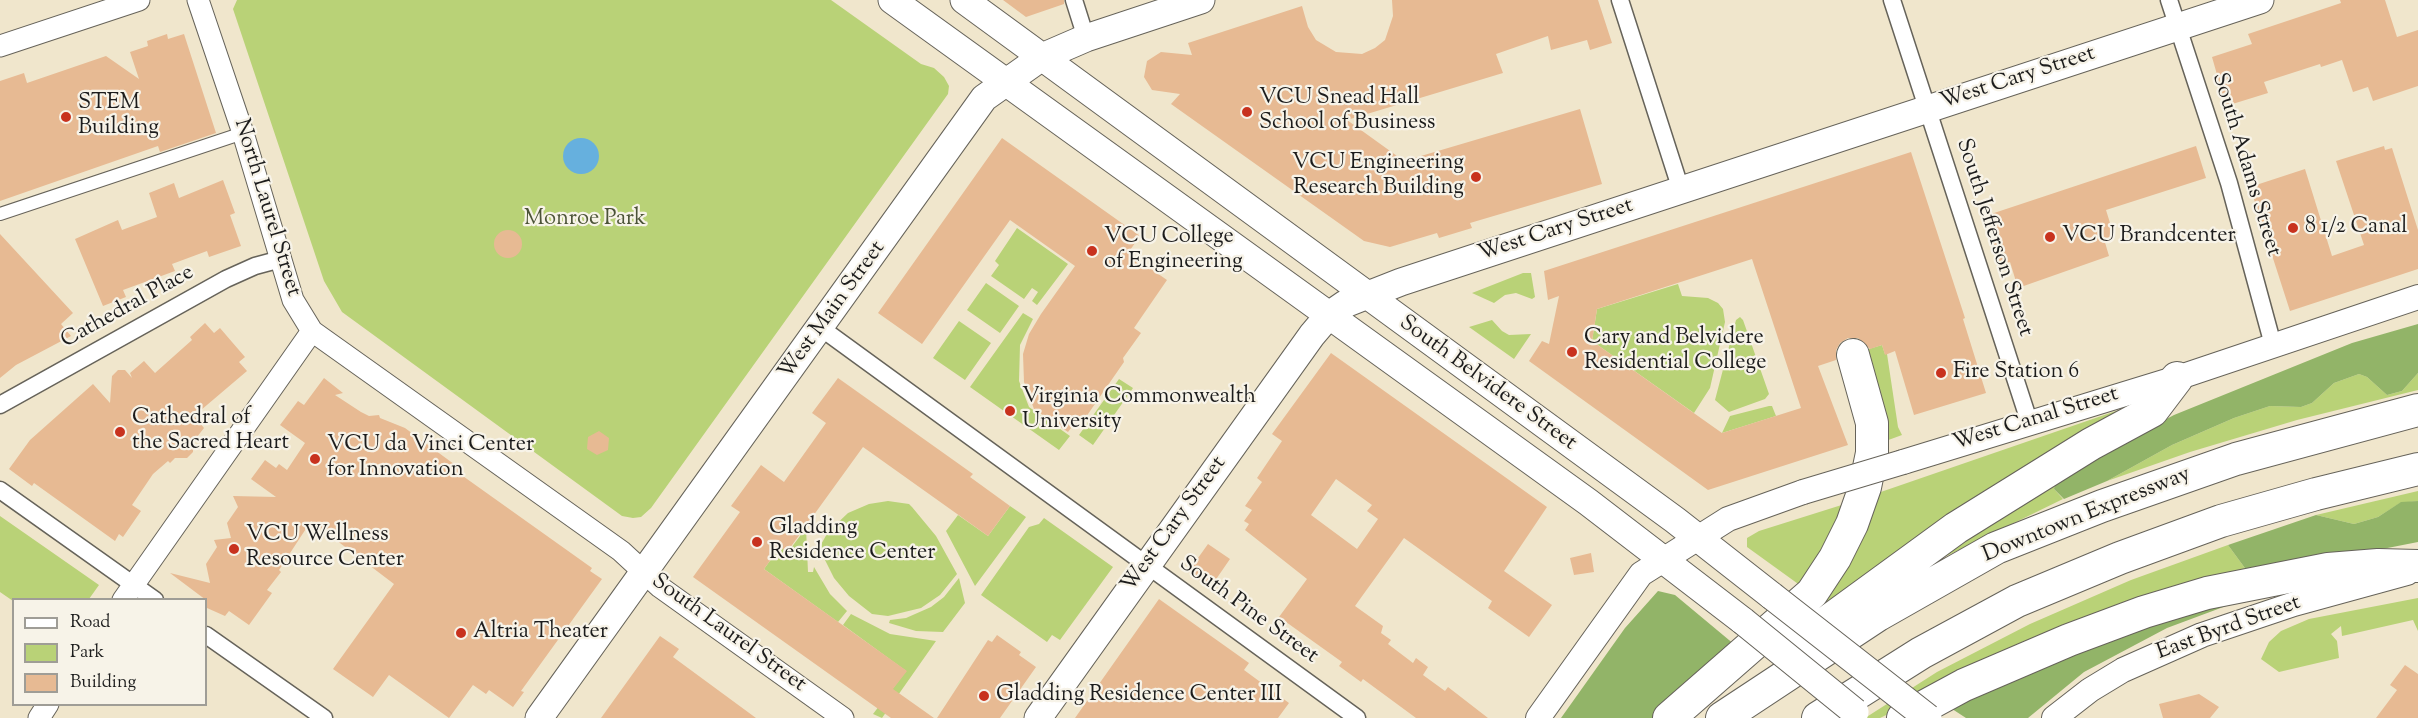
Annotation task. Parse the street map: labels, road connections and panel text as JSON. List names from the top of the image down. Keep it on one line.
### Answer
{"streets":{"highway":["Downtown Expressway"],"main road":["West Cary Street","West Main Street","South Belvidere Street","West Canal Street","East Byrd Street"],"street":["South Adams Street","North Laurel Street","South Jefferson Street","Cathedral Place","South Pine Street","South Laurel Street"]},"crossings":[["West Cary Street","South Adams Street"],["West Cary Street","South Jefferson Street"],["West Cary Street","South Belvidere Street"],["West Cary Street","South Pine Street"],["South Adams Street","West Canal Street"],["North Laurel Street","Cathedral Place"],["North Laurel Street","West Main Street"],["North Laurel Street","South Laurel Street"],["South Jefferson Street","West Canal Street"],["West Main Street","South Belvidere Street"],["West Main Street","South Pine Street"],["West Main Street","South Laurel Street"],["South Belvidere Street","West Canal Street"]],"parks":["Monroe Park"],"places":["VCU Snead Hall School of Business","STEM Building","VCU Engineering Research Building","8 1/2 Canal","VCU Brandcenter","VCU College of Engineering","Cary and Belvidere Residential College","Fire Station 6","Virginia Commonwealth University","Cathedral of the Sacred Heart","VCU da Vinci Center for Innovation","Gladding Residence Center","VCU Wellness Resource Center","Altria Theater","Gladding Residence Center III"],"legend":["Road","Park","Building"]}
